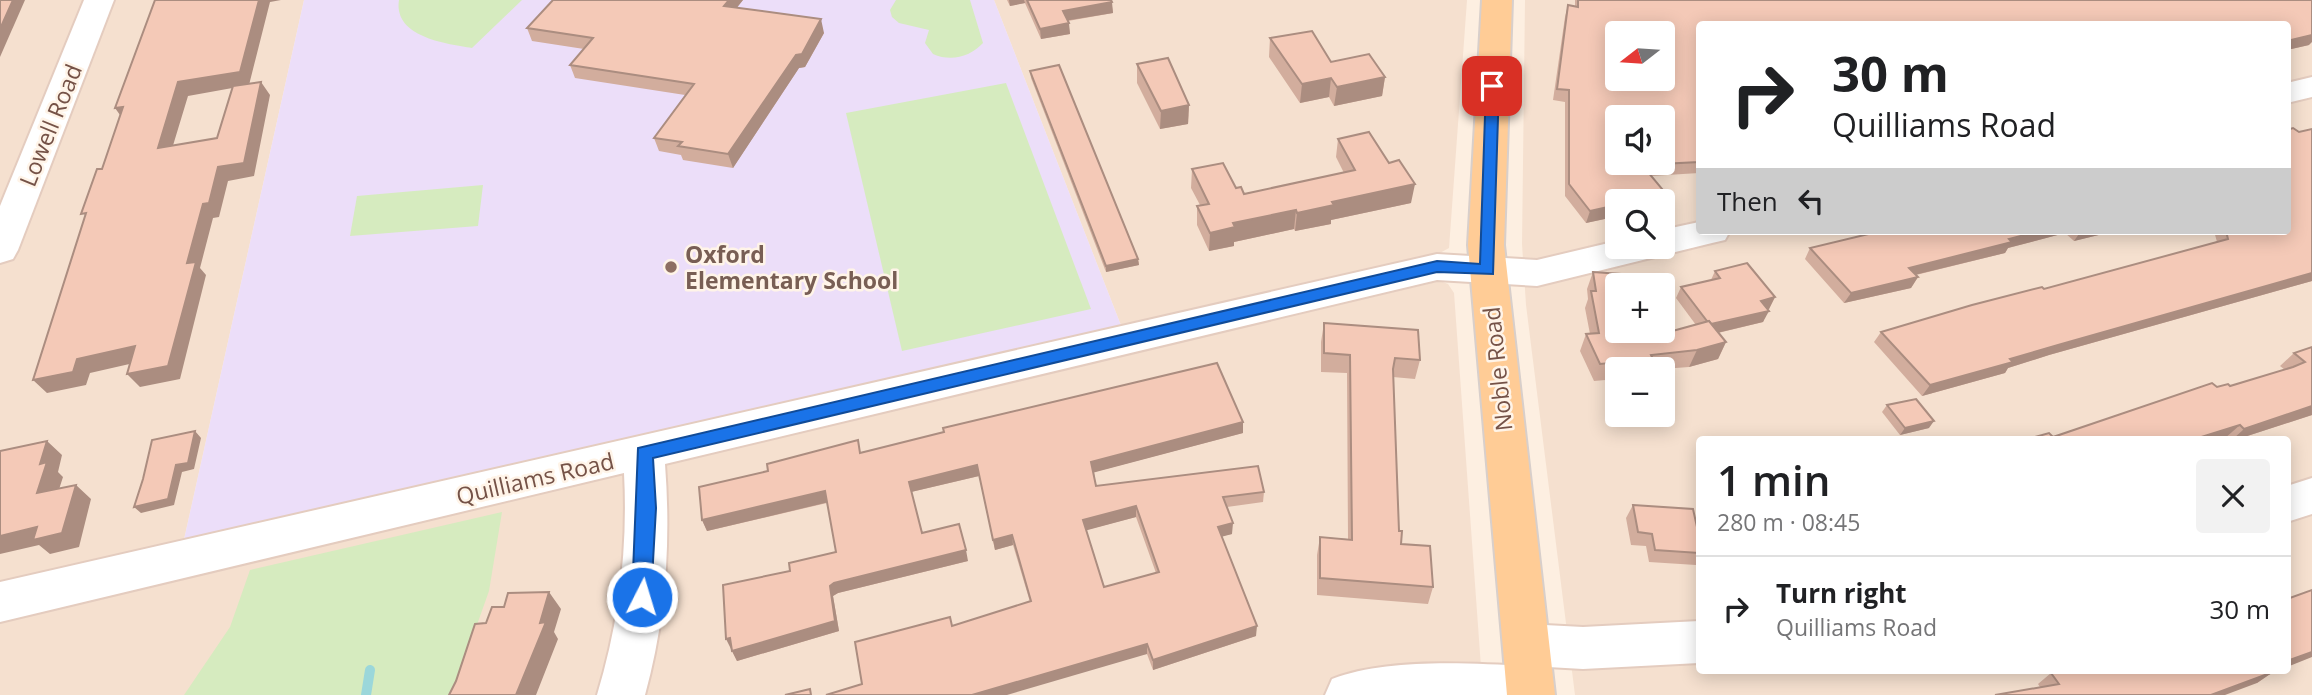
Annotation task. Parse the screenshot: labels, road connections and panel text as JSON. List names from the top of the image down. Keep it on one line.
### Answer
{"streets":{"main road":["Noble Road"],"street":["Lowell Road","Quilliams Road"]},"crossings":[["Noble Road","Quilliams Road"]],"places":["Oxford Elementary School"],"north":"left","page":{"map_buttons":["+","−"],"turn":["30 m","Quilliams Road"],"then":"Then","heading":["1 min","280 m · 08:45"],"list":[{"name":"Turn right","note":"Quilliams Road","value":"30 m"}]}}
